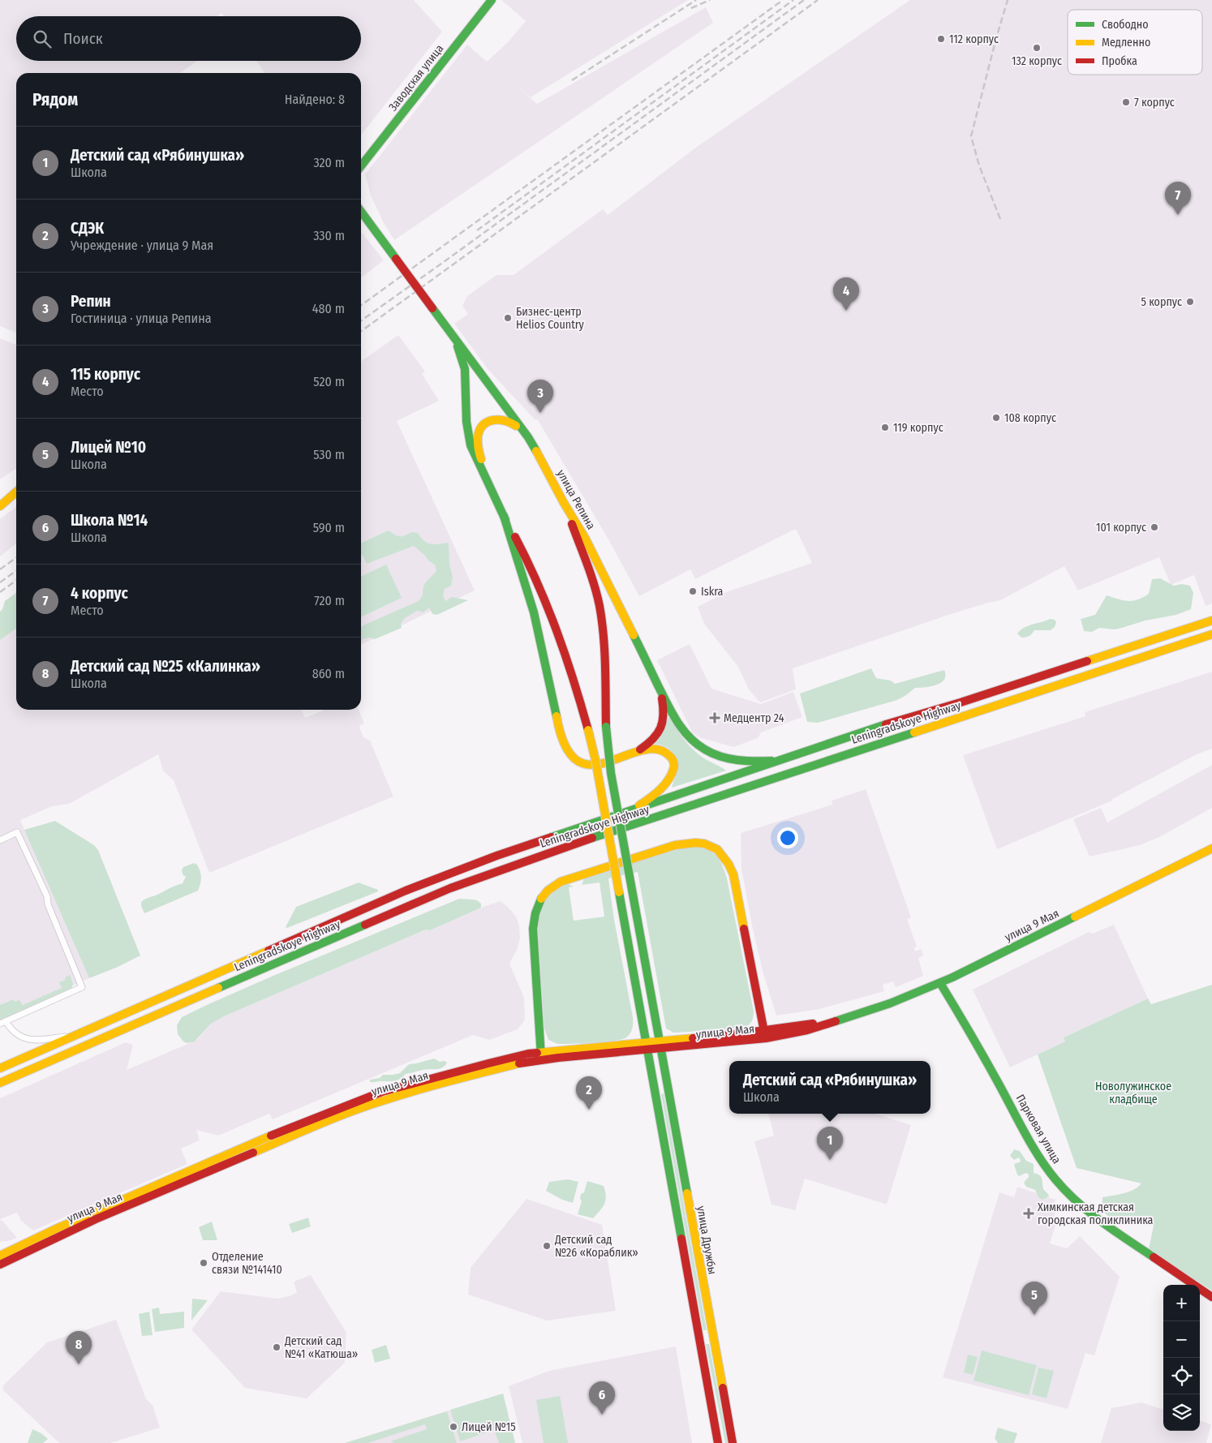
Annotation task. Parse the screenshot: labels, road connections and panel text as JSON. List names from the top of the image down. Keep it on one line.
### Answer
{"streets":{"main road":["Заводская улица","улица Репина","Leningradskoye Highway","улица 9 Мая","Парковая улица","улица Дружбы"]},"crossings":[["улица Репина","Leningradskoye Highway"],["улица Репина","улица Дружбы"],["улица 9 Мая","Парковая улица"],["улица 9 Мая","улица Дружбы"]],"parks":["Новолужинское кладбище"],"places":{"other":["112 корпус","132 корпус","7 корпус","5 корпус","Бизнес-центр Helios Country","108 корпус","119 корпус","101 корпус","Iskra","Детский сад №26 «Кораблик»","Отделение связи №141410","Детский сад №41 «Катюша»","Лицей №15"],"health":["Медцентр 24","Химкинская детская городская поликлиника"]},"legend":["Свободно","Медленно","Пробка"],"page":{"search":"Поиск","heading":["Рядом","Найдено: 8"],"list":[{"mark":"1","name":"Детский сад «Рябинушка»","note":"Школа","value":"320 m"},{"mark":"2","name":"СДЭК","note":"Учреждение · улица 9 Мая","value":"330 m"},{"mark":"3","name":"Репин","note":"Гостиница · улица Репина","value":"480 m"},{"mark":"4","name":"115 корпус","note":"Место","value":"520 m"},{"mark":"5","name":"Лицей №10","note":"Школа","value":"530 m"},{"mark":"6","name":"Школа №14","note":"Школа","value":"590 m"},{"mark":"7","name":"4 корпус","note":"Место","value":"720 m"},{"mark":"8","name":"Детский сад №25 «Калинка»","note":"Школа","value":"860 m"}],"pins":["7","4","3","2","1","5","8","6"],"popup":["Детский сад «Рябинушка»","Школа"],"map_buttons":["+","−"]}}
